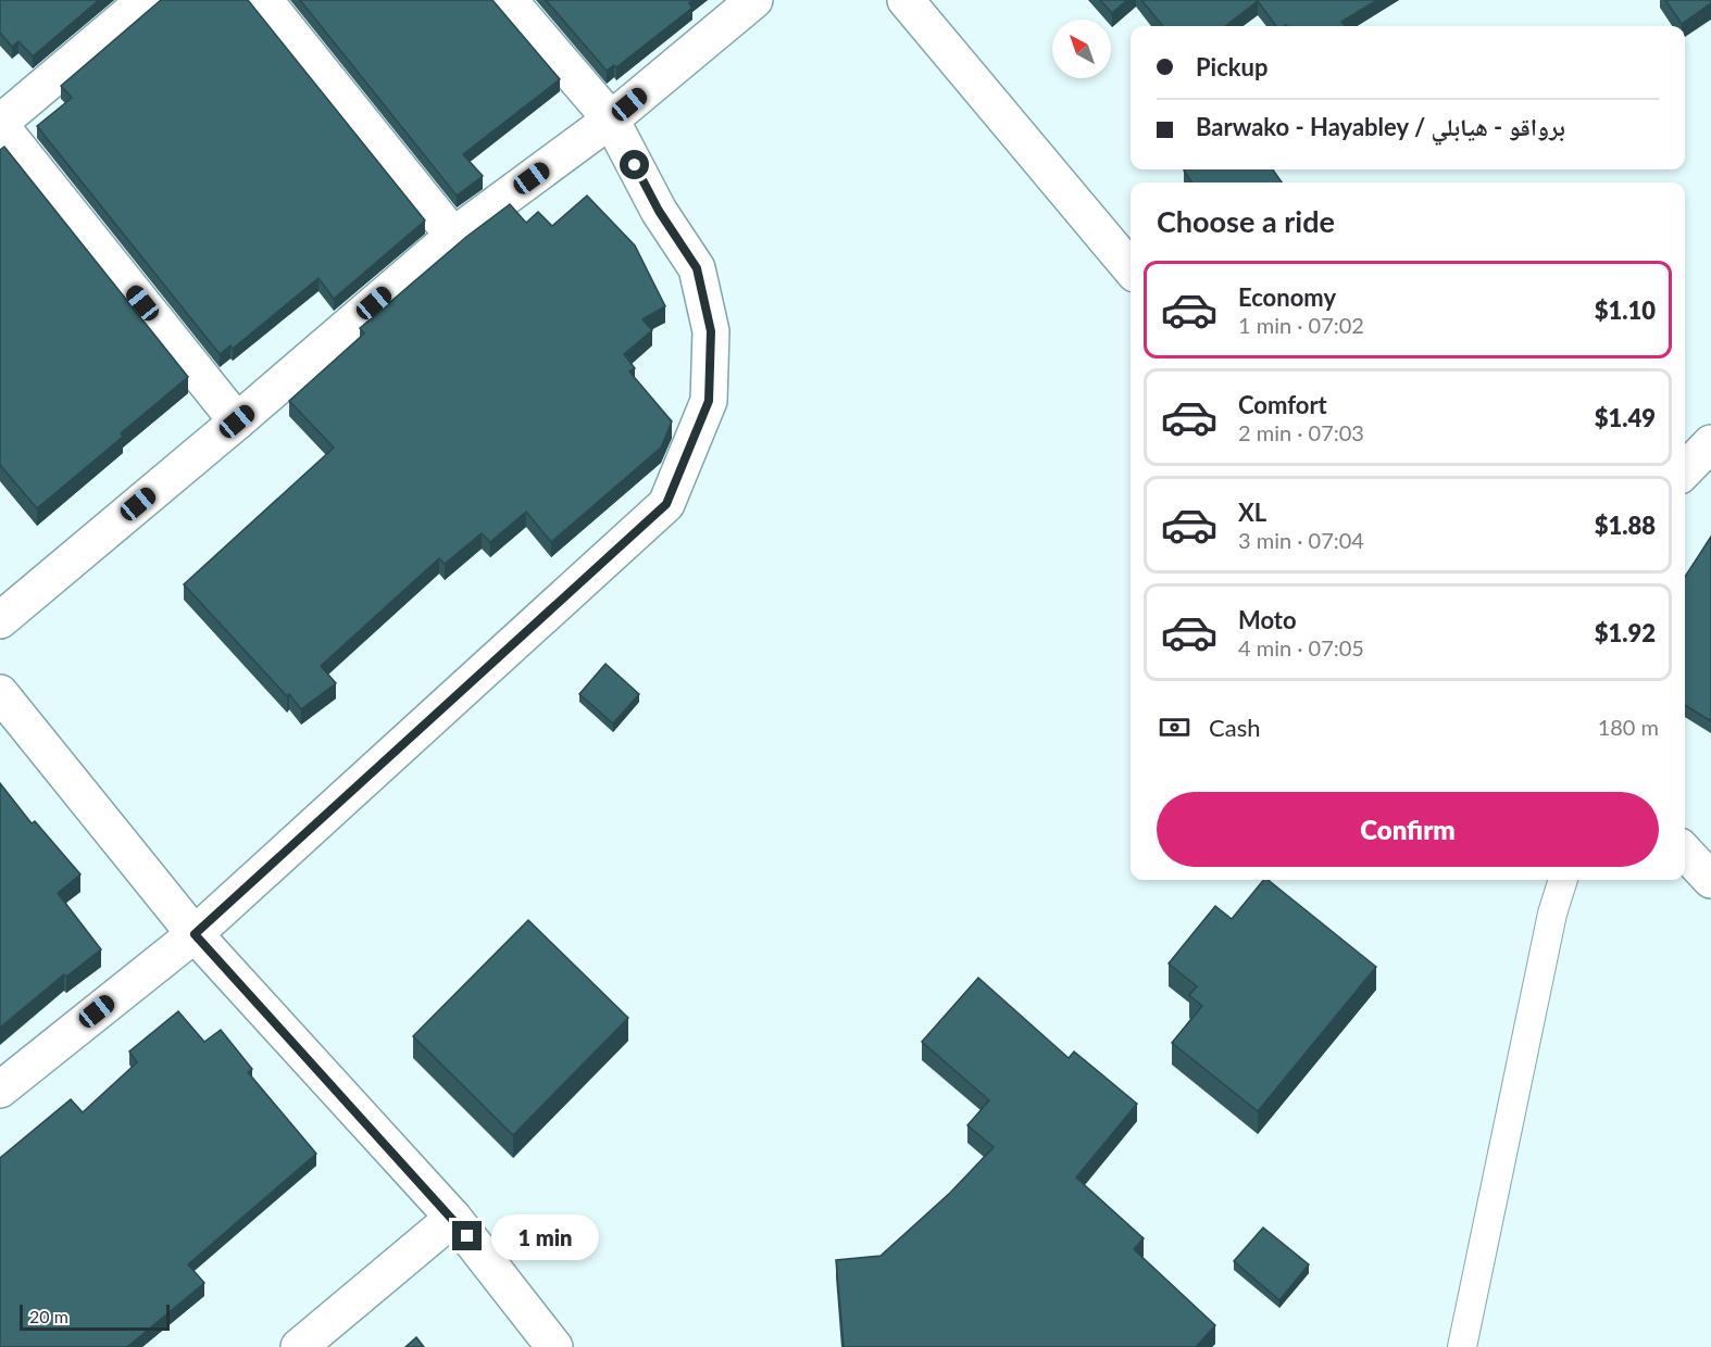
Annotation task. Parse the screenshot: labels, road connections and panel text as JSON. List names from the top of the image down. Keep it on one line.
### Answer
{"scale_bar":"20 m","north":"top left","page":{"banner":["Pickup","Barwako - Hayabley / برواقو - هيابلي"],"heading":"Choose a ride","list":[{"name":"Economy","note":"1 min · 07:02","value":"$1.10"},{"name":"Comfort","note":"2 min · 07:03","value":"$1.49"},{"name":"XL","note":"3 min · 07:04","value":"$1.88"},{"name":"Moto","note":"4 min · 07:05","value":"$1.92"}],"pay":["Cash","180 m"],"buttons":"Confirm","bubble":"1 min","scale":"20 m"}}
